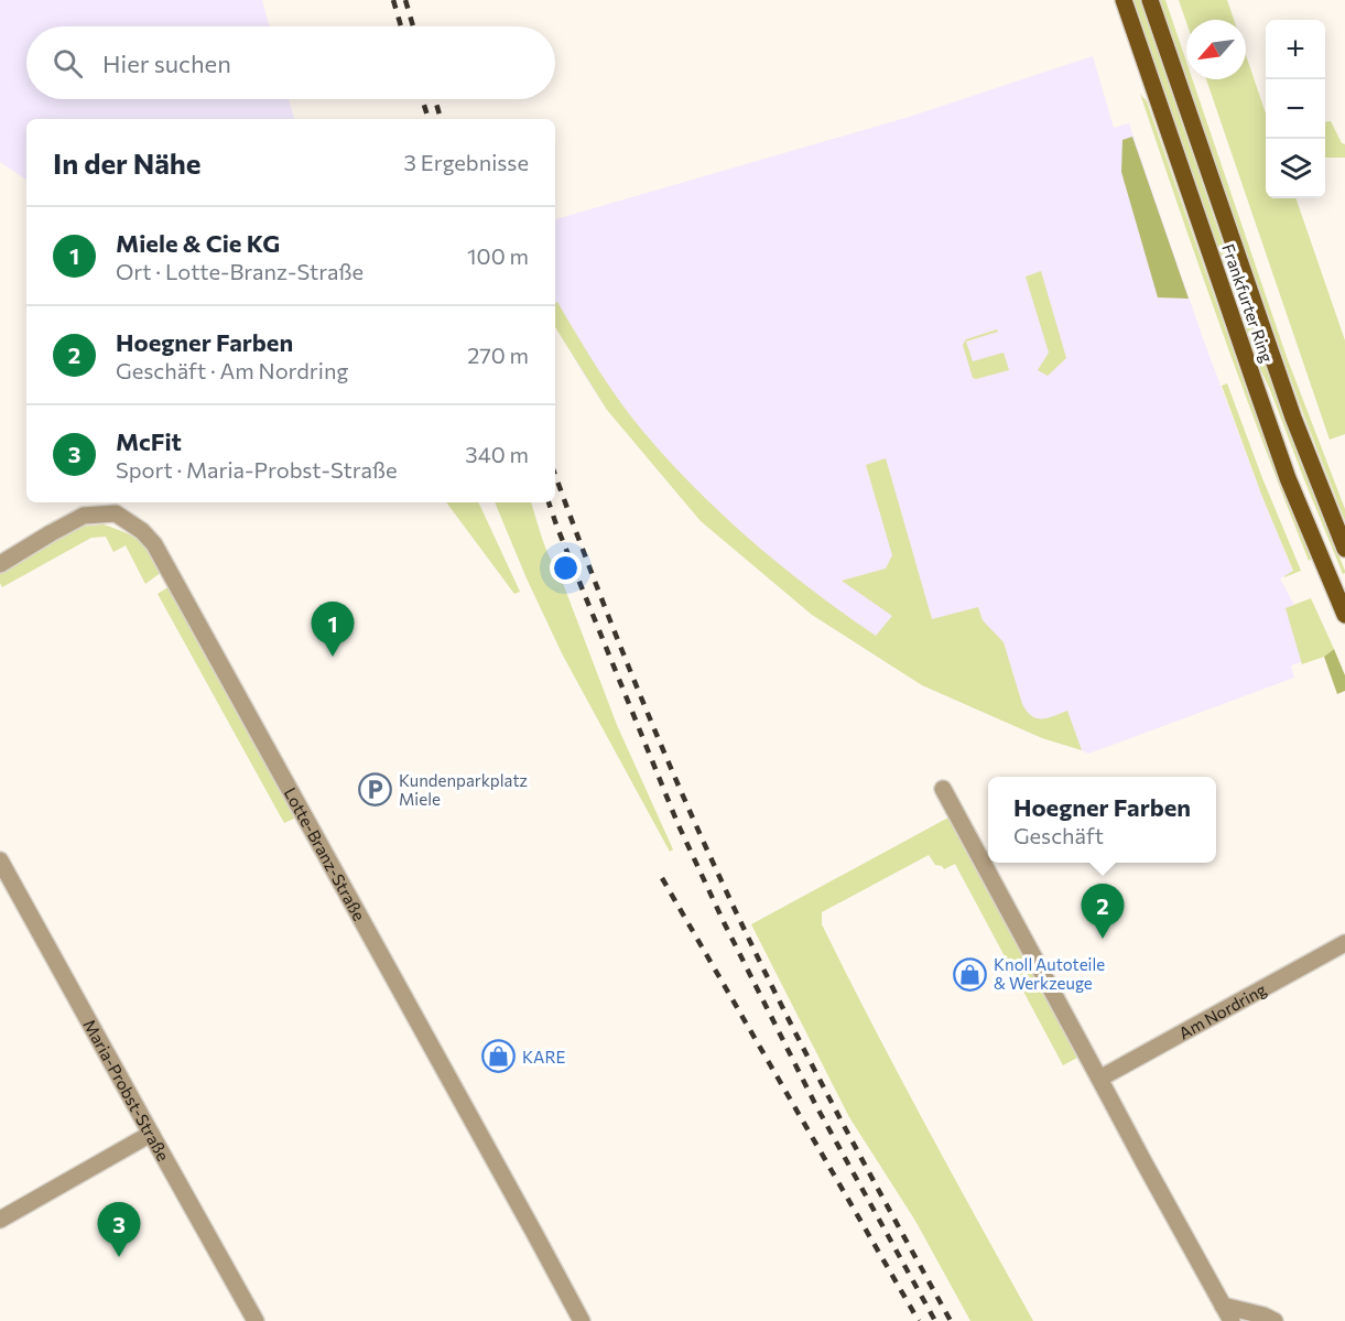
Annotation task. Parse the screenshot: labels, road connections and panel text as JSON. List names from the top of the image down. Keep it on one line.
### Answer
{"streets":{"main road":["Frankfurter Ring"],"street":["Lotte-Branz-Straße","Am Nordring","Maria-Probst-Straße"]},"places":{"parking":["Kundenparkplatz Miele"],"shop":["Knoll Autoteile & Werkzeuge","KARE"]},"north":"bottom left","page":{"map_buttons":["+","−"],"search":"Hier suchen","heading":["In der Nähe","3 Ergebnisse"],"list":[{"mark":"1","name":"Miele & Cie KG","note":"Ort · Lotte-Branz-Straße","value":"100 m"},{"mark":"2","name":"Hoegner Farben","note":"Geschäft · Am Nordring","value":"270 m"},{"mark":"3","name":"McFit","note":"Sport · Maria-Probst-Straße","value":"340 m"}],"pins":["1","2","3"],"popup":["Hoegner Farben","Geschäft"]}}
